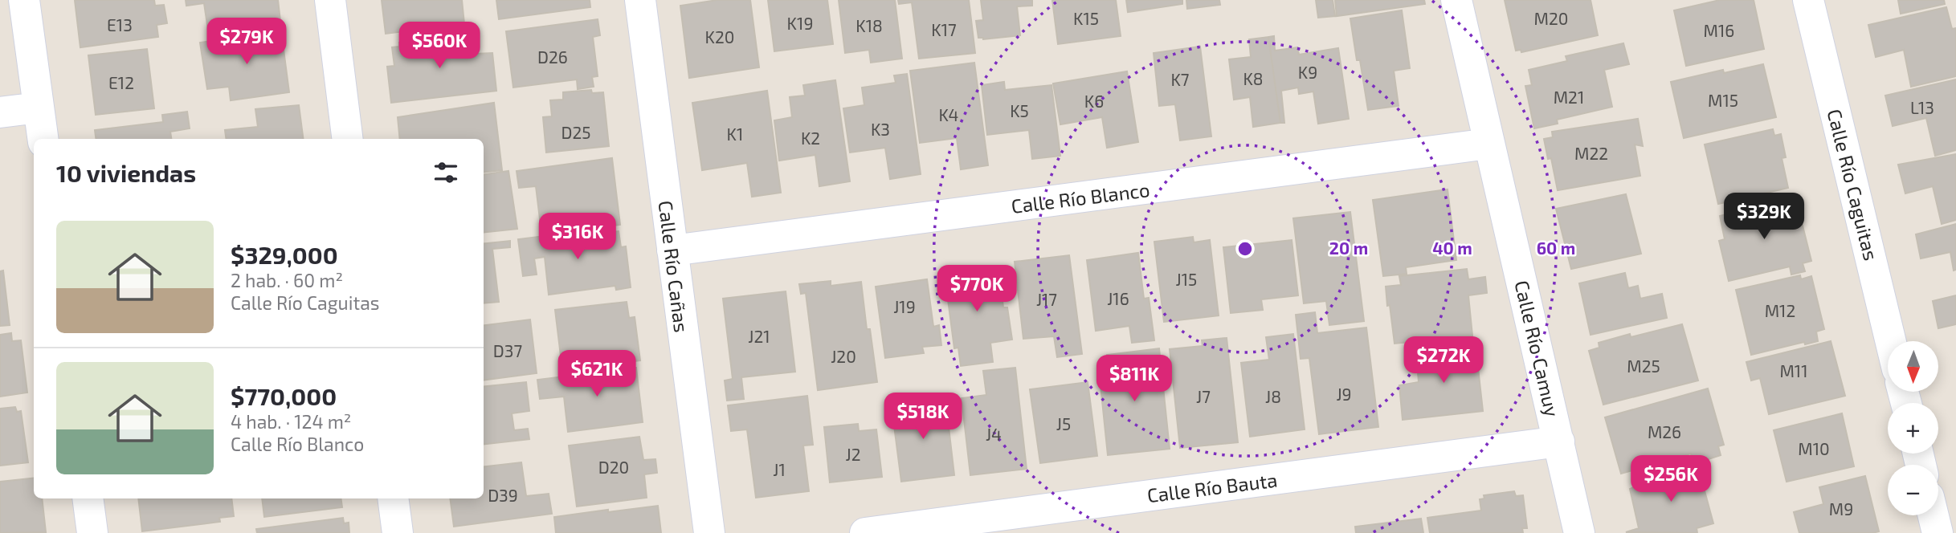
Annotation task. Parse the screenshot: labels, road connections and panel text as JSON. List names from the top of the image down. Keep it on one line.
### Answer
{"streets":{"street":["Calle Río Caguitas","Calle Río Blanco","Calle Río Cañas","Calle Río Camuy","Calle Río Bauta"]},"crossings":[["Calle Río Blanco","Calle Río Cañas"],["Calle Río Blanco","Calle Río Camuy"],["Calle Río Camuy","Calle Río Bauta"]],"house_numbers":["K15","M20","K19","E13","K18","K17","M16","K20","D26","K9","K8","K7","E12","M21","M15","K6","L13","K5","K4","K3","D25","K1","K2","M22","J15","J16","J17","J19","M12","J21","D37","J20","M25","M11","J9","J7","J8","J5","M26","J4","M10","J2","D20","J1","D39","M9"],"north":"bottom","page":{"price":["$279K","$560K","$329K","$316K","$770K","$272K","$621K","$811K","$518K","$256K"],"heading":"10 viviendas","list":[{"name":"$329,000","note":"2 hab. · 60 m² · Calle Río Caguitas"},{"name":"$770,000","note":"4 hab. · 124 m² · Calle Río Blanco"}],"map_buttons":["+","−"]},"rings":["20 m","40 m","60 m"]}
